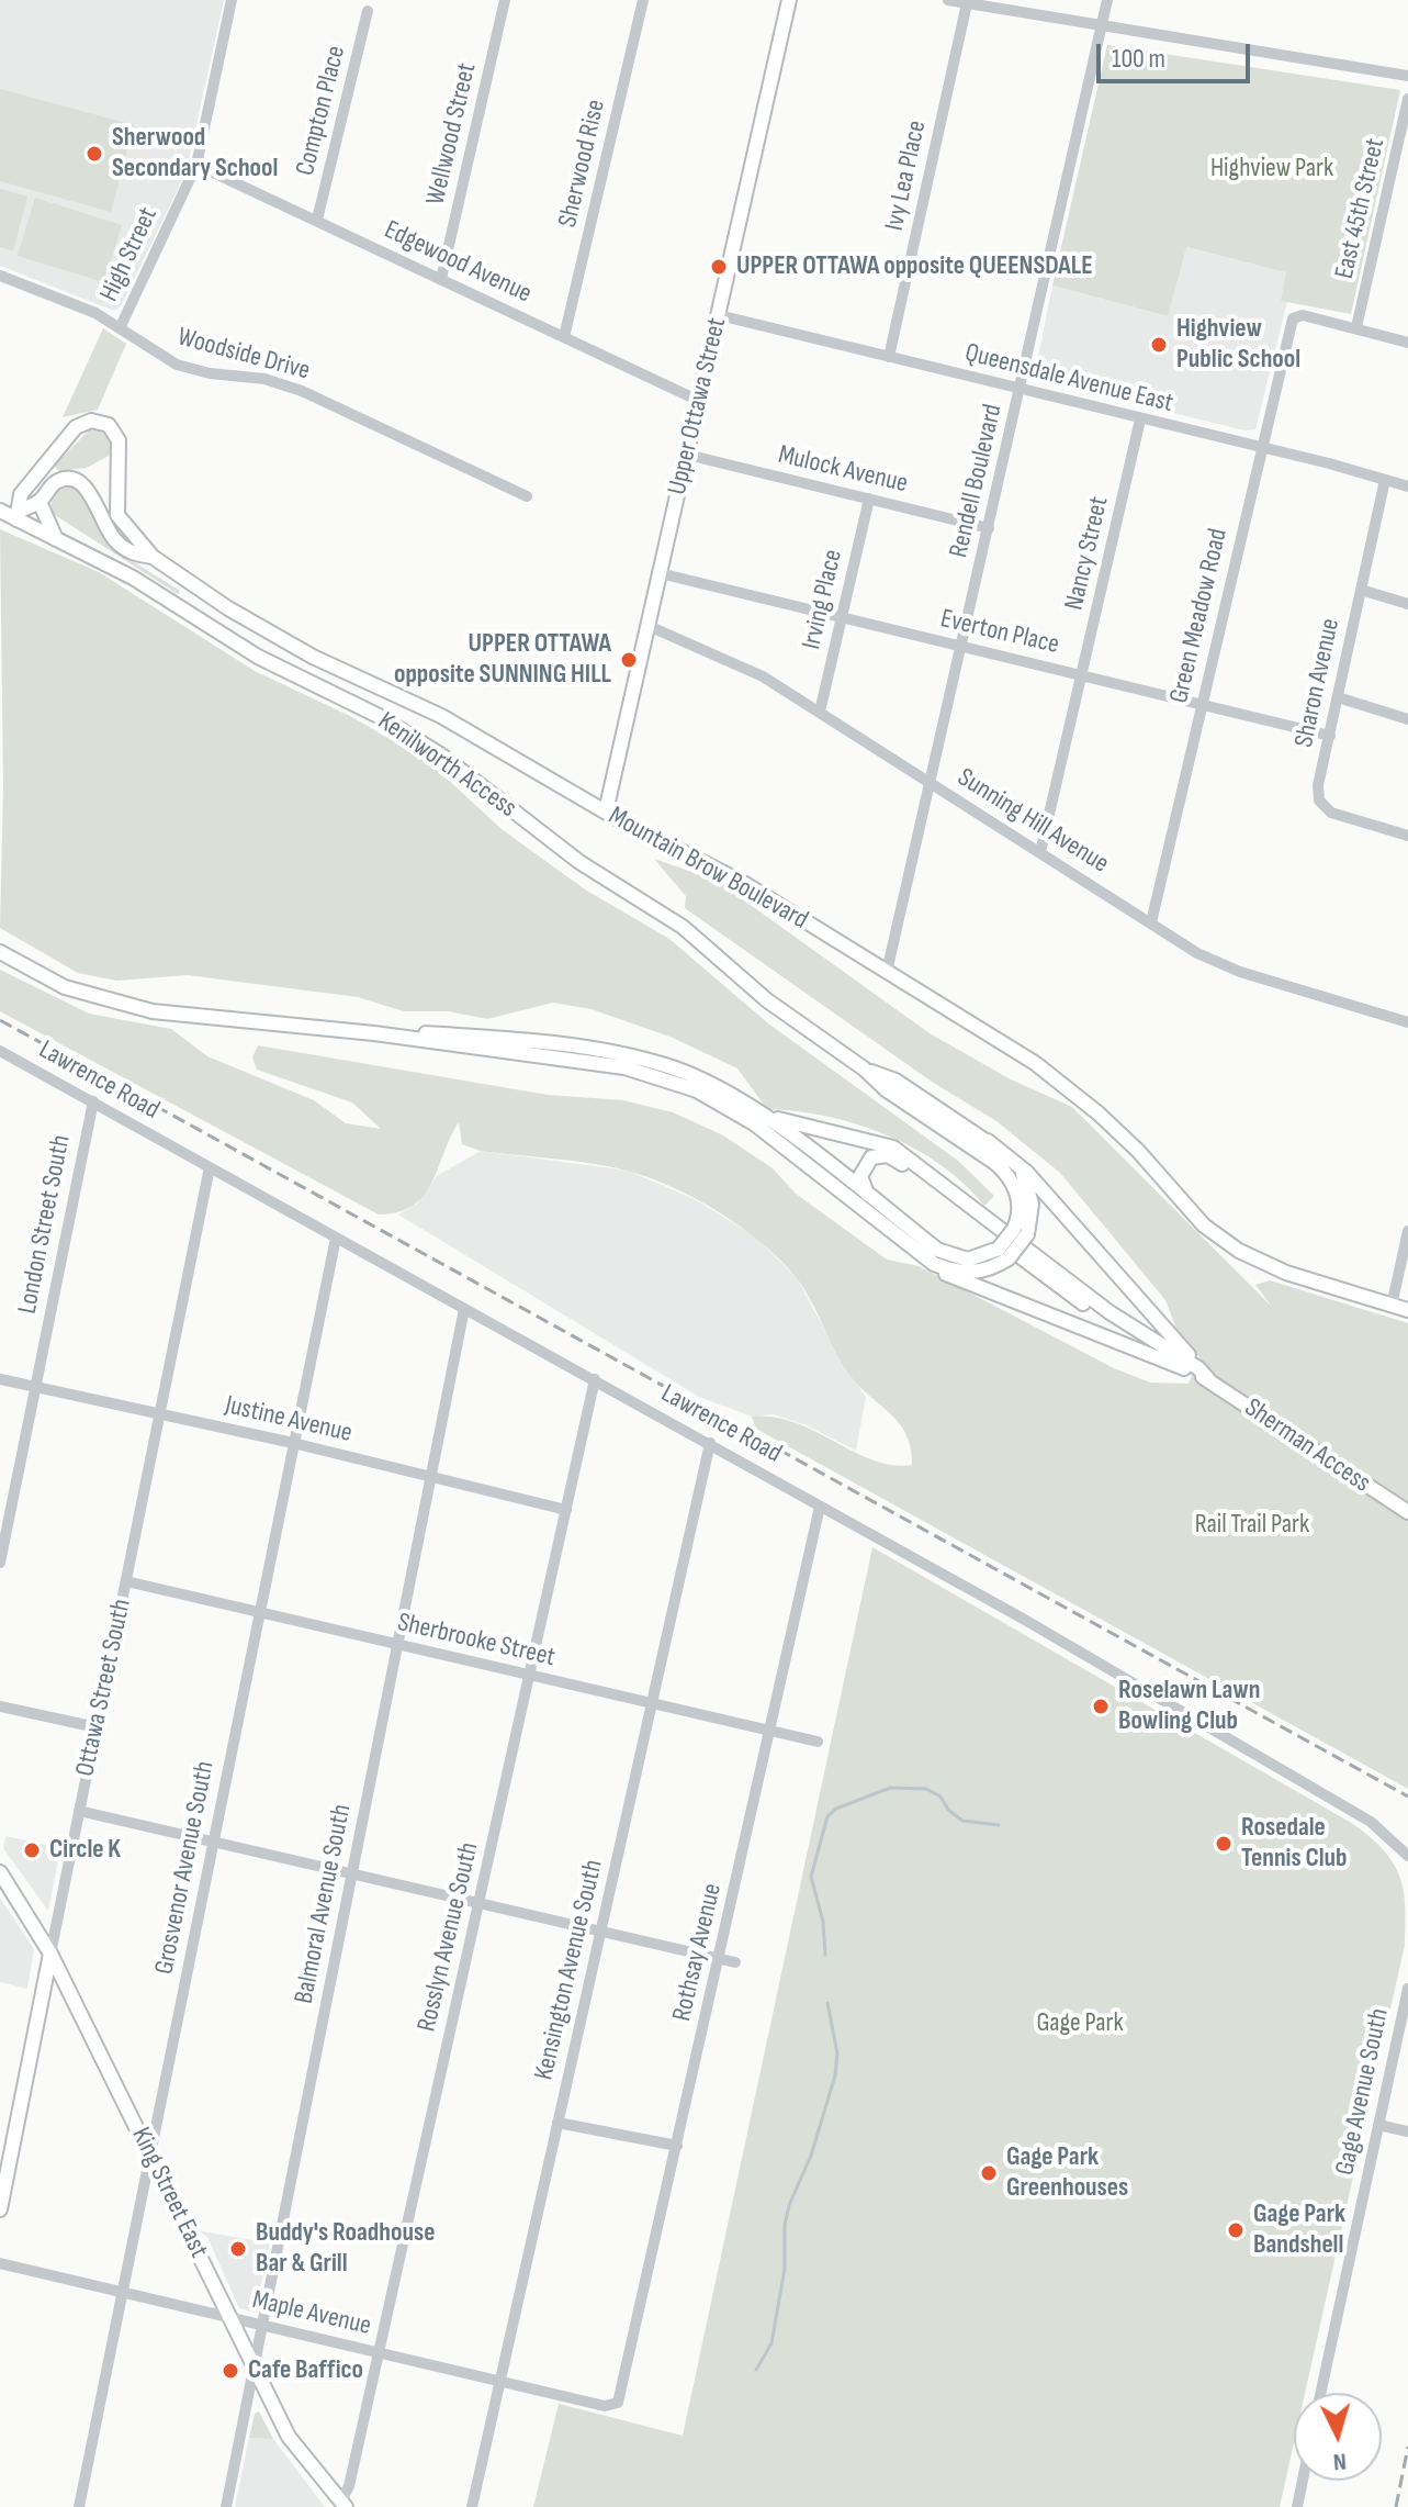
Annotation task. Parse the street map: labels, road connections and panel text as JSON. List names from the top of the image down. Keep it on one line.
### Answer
{"streets":{"main road":["Upper Ottawa Street","Kenilworth Access","Mountain Brow Boulevard","Sherman Access","Ottawa Street South","King Street East"],"street":["Compton Place","Wellwood Street","Sherwood Rise","Ivy Lea Place","East 45th Street","High Street","Edgewood Avenue","Woodside Drive","Queensdale Avenue East","Mulock Avenue","Rendell Boulevard","Nancy Street","Irving Place","Green Meadow Road","Everton Place","Sharon Avenue","Sunning Hill Avenue","Lawrence Road","London Street South","Justine Avenue","Sherbrooke Street","Grosvenor Avenue South","Balmoral Avenue South","Rosslyn Avenue South","Rothsay Avenue","Kensington Avenue South","Gage Avenue South","Maple Avenue"]},"crossings":[["Compton Place","Edgewood Avenue"],["Wellwood Street","Edgewood Avenue"],["Sherwood Rise","Edgewood Avenue"],["Ivy Lea Place","Queensdale Avenue East"],["East 45th Street","Green Meadow Road"],["High Street","Edgewood Avenue"],["High Street","Woodside Drive"],["Edgewood Avenue","Upper Ottawa Street"],["Queensdale Avenue East","Upper Ottawa Street"],["Queensdale Avenue East","Rendell Boulevard"],["Queensdale Avenue East","Nancy Street"],["Queensdale Avenue East","Green Meadow Road"],["Queensdale Avenue East","Sharon Avenue"],["Upper Ottawa Street","Mulock Avenue"],["Upper Ottawa Street","Everton Place"],["Upper Ottawa Street","Sunning Hill Avenue"],["Upper Ottawa Street","Mountain Brow Boulevard"],["Mulock Avenue","Rendell Boulevard"],["Mulock Avenue","Irving Place"],["Rendell Boulevard","Everton Place"],["Rendell Boulevard","Sunning Hill Avenue"],["Rendell Boulevard","Mountain Brow Boulevard"],["Nancy Street","Everton Place"],["Nancy Street","Sunning Hill Avenue"],["Irving Place","Everton Place"],["Irving Place","Sunning Hill Avenue"],["Green Meadow Road","Everton Place"],["Green Meadow Road","Sunning Hill Avenue"],["Everton Place","Sharon Avenue"],["Kenilworth Access","Mountain Brow Boulevard"],["Lawrence Road","London Street South"],["Lawrence Road","Ottawa Street South"],["Lawrence Road","Grosvenor Avenue South"],["Lawrence Road","Balmoral Avenue South"],["Lawrence Road","Rosslyn Avenue South"],["Lawrence Road","Rothsay Avenue"],["Lawrence Road","Kensington Avenue South"],["London Street South","Justine Avenue"],["Justine Avenue","Ottawa Street South"],["Justine Avenue","Grosvenor Avenue South"],["Justine Avenue","Balmoral Avenue South"],["Justine Avenue","Rosslyn Avenue South"],["Sherbrooke Street","Ottawa Street South"],["Sherbrooke Street","Grosvenor Avenue South"],["Sherbrooke Street","Balmoral Avenue South"],["Sherbrooke Street","Rosslyn Avenue South"],["Sherbrooke Street","Rothsay Avenue"],["Sherbrooke Street","Kensington Avenue South"],["Ottawa Street South","King Street East"],["Grosvenor Avenue South","King Street East"],["Grosvenor Avenue South","Maple Avenue"],["Balmoral Avenue South","King Street East"],["Balmoral Avenue South","Maple Avenue"],["Rosslyn Avenue South","King Street East"],["Rosslyn Avenue South","Maple Avenue"],["Rothsay Avenue","Maple Avenue"],["Kensington Avenue South","Maple Avenue"],["King Street East","Maple Avenue"]],"parks":["Highview Park","Rail Trail Park","Gage Park"],"places":["Sherwood Secondary School","UPPER OTTAWA opposite QUEENSDALE","Highview Public School","UPPER OTTAWA opposite SUNNING HILL","Roselawn Lawn Bowling Club","Rosedale Tennis Club","Circle K","Gage Park Greenhouses","Gage Park Bandshell","Buddy's Roadhouse Bar & Grill","Cafe Baffico"],"scale_bar":"100 m","north":"bottom"}
